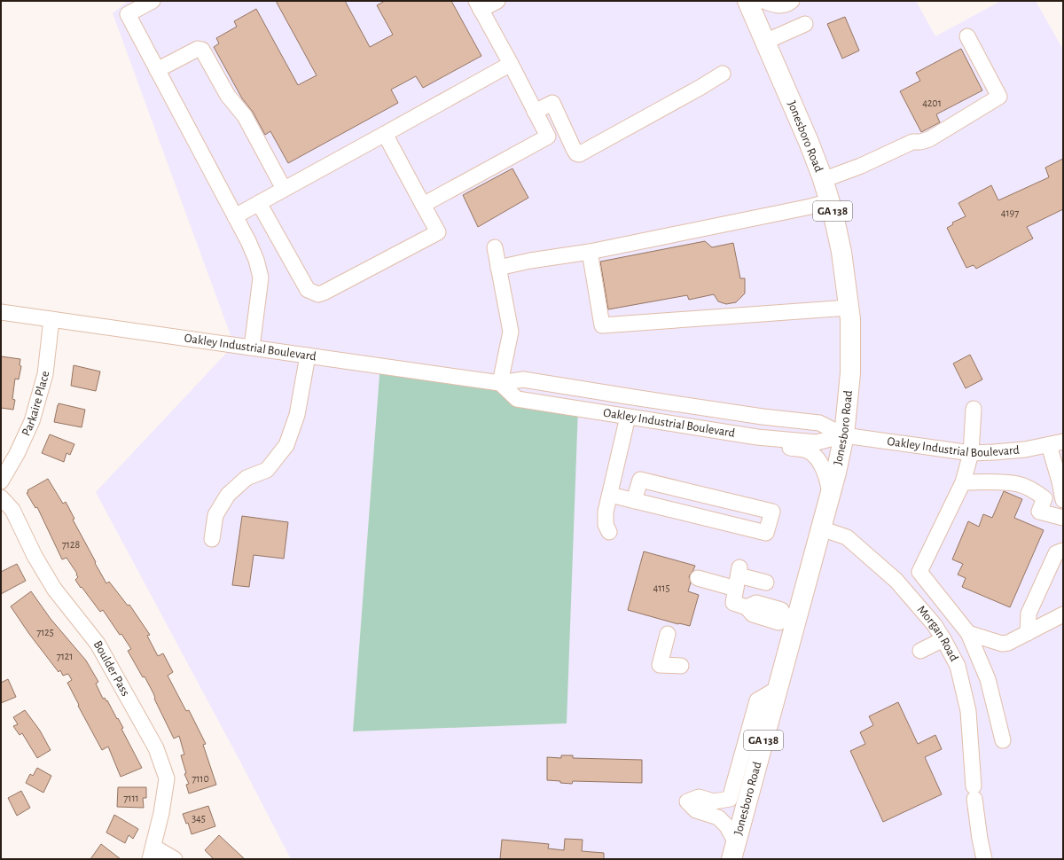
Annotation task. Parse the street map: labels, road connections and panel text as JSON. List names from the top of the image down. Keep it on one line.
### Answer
{"streets":{"highway":["Jonesboro Road","GA 138"],"street":["Oakley Industrial Boulevard","Parkaire Place","Morgan Road","Boulder Pass"]},"crossings":[["Jonesboro Road","Oakley Industrial Boulevard"],["Jonesboro Road","Morgan Road"],["Oakley Industrial Boulevard","Parkaire Place"]],"house_numbers":["4201","4197","7128","4115","7125","7121","7110","7111","345"]}
